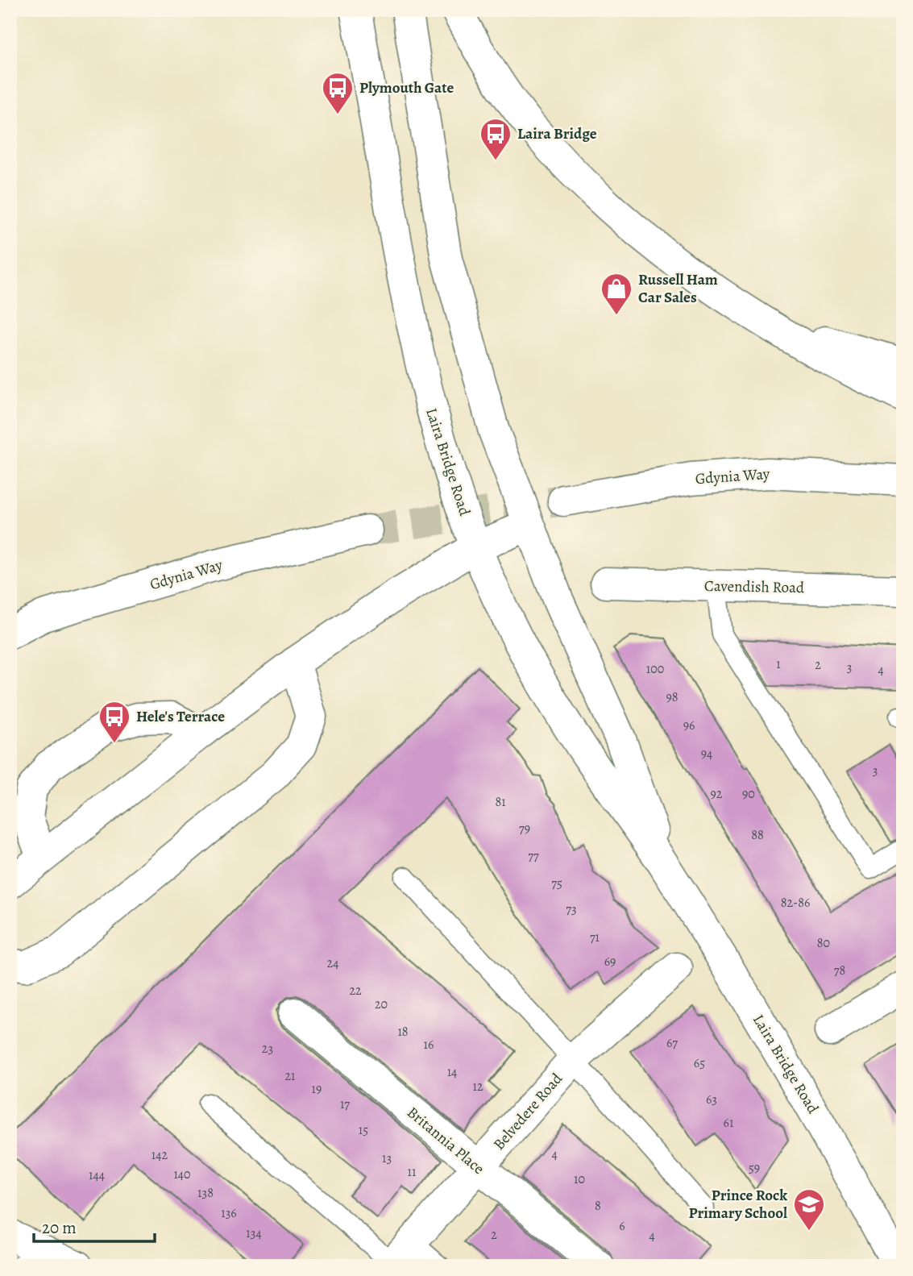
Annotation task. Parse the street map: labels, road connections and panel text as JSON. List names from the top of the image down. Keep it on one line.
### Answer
{"streets":{"main road":["Laira Bridge Road","Gdynia Way","Cavendish Road","Belvedere Road","Britannia Place"]},"crossings":[["Belvedere Road","Britannia Place"]],"places":{"bus stop":["Plymouth Gate","Laira Bridge","Hele's Terrace"],"shop":["Russell Ham Car Sales"],"school or university":["Prince Rock Primary School"]},"house_numbers":["1","2","3","100","4","98","96","94","3","92","90","81","79","88","77","75","82-86","73","71","80","69","24","78","22","20","18","67","16","23","65","14","21","12","19","63","17","61","15","4","142","13","59","11","140","144","10","138","8","136","6","134","2","4"],"scale_bar":"20 m"}
